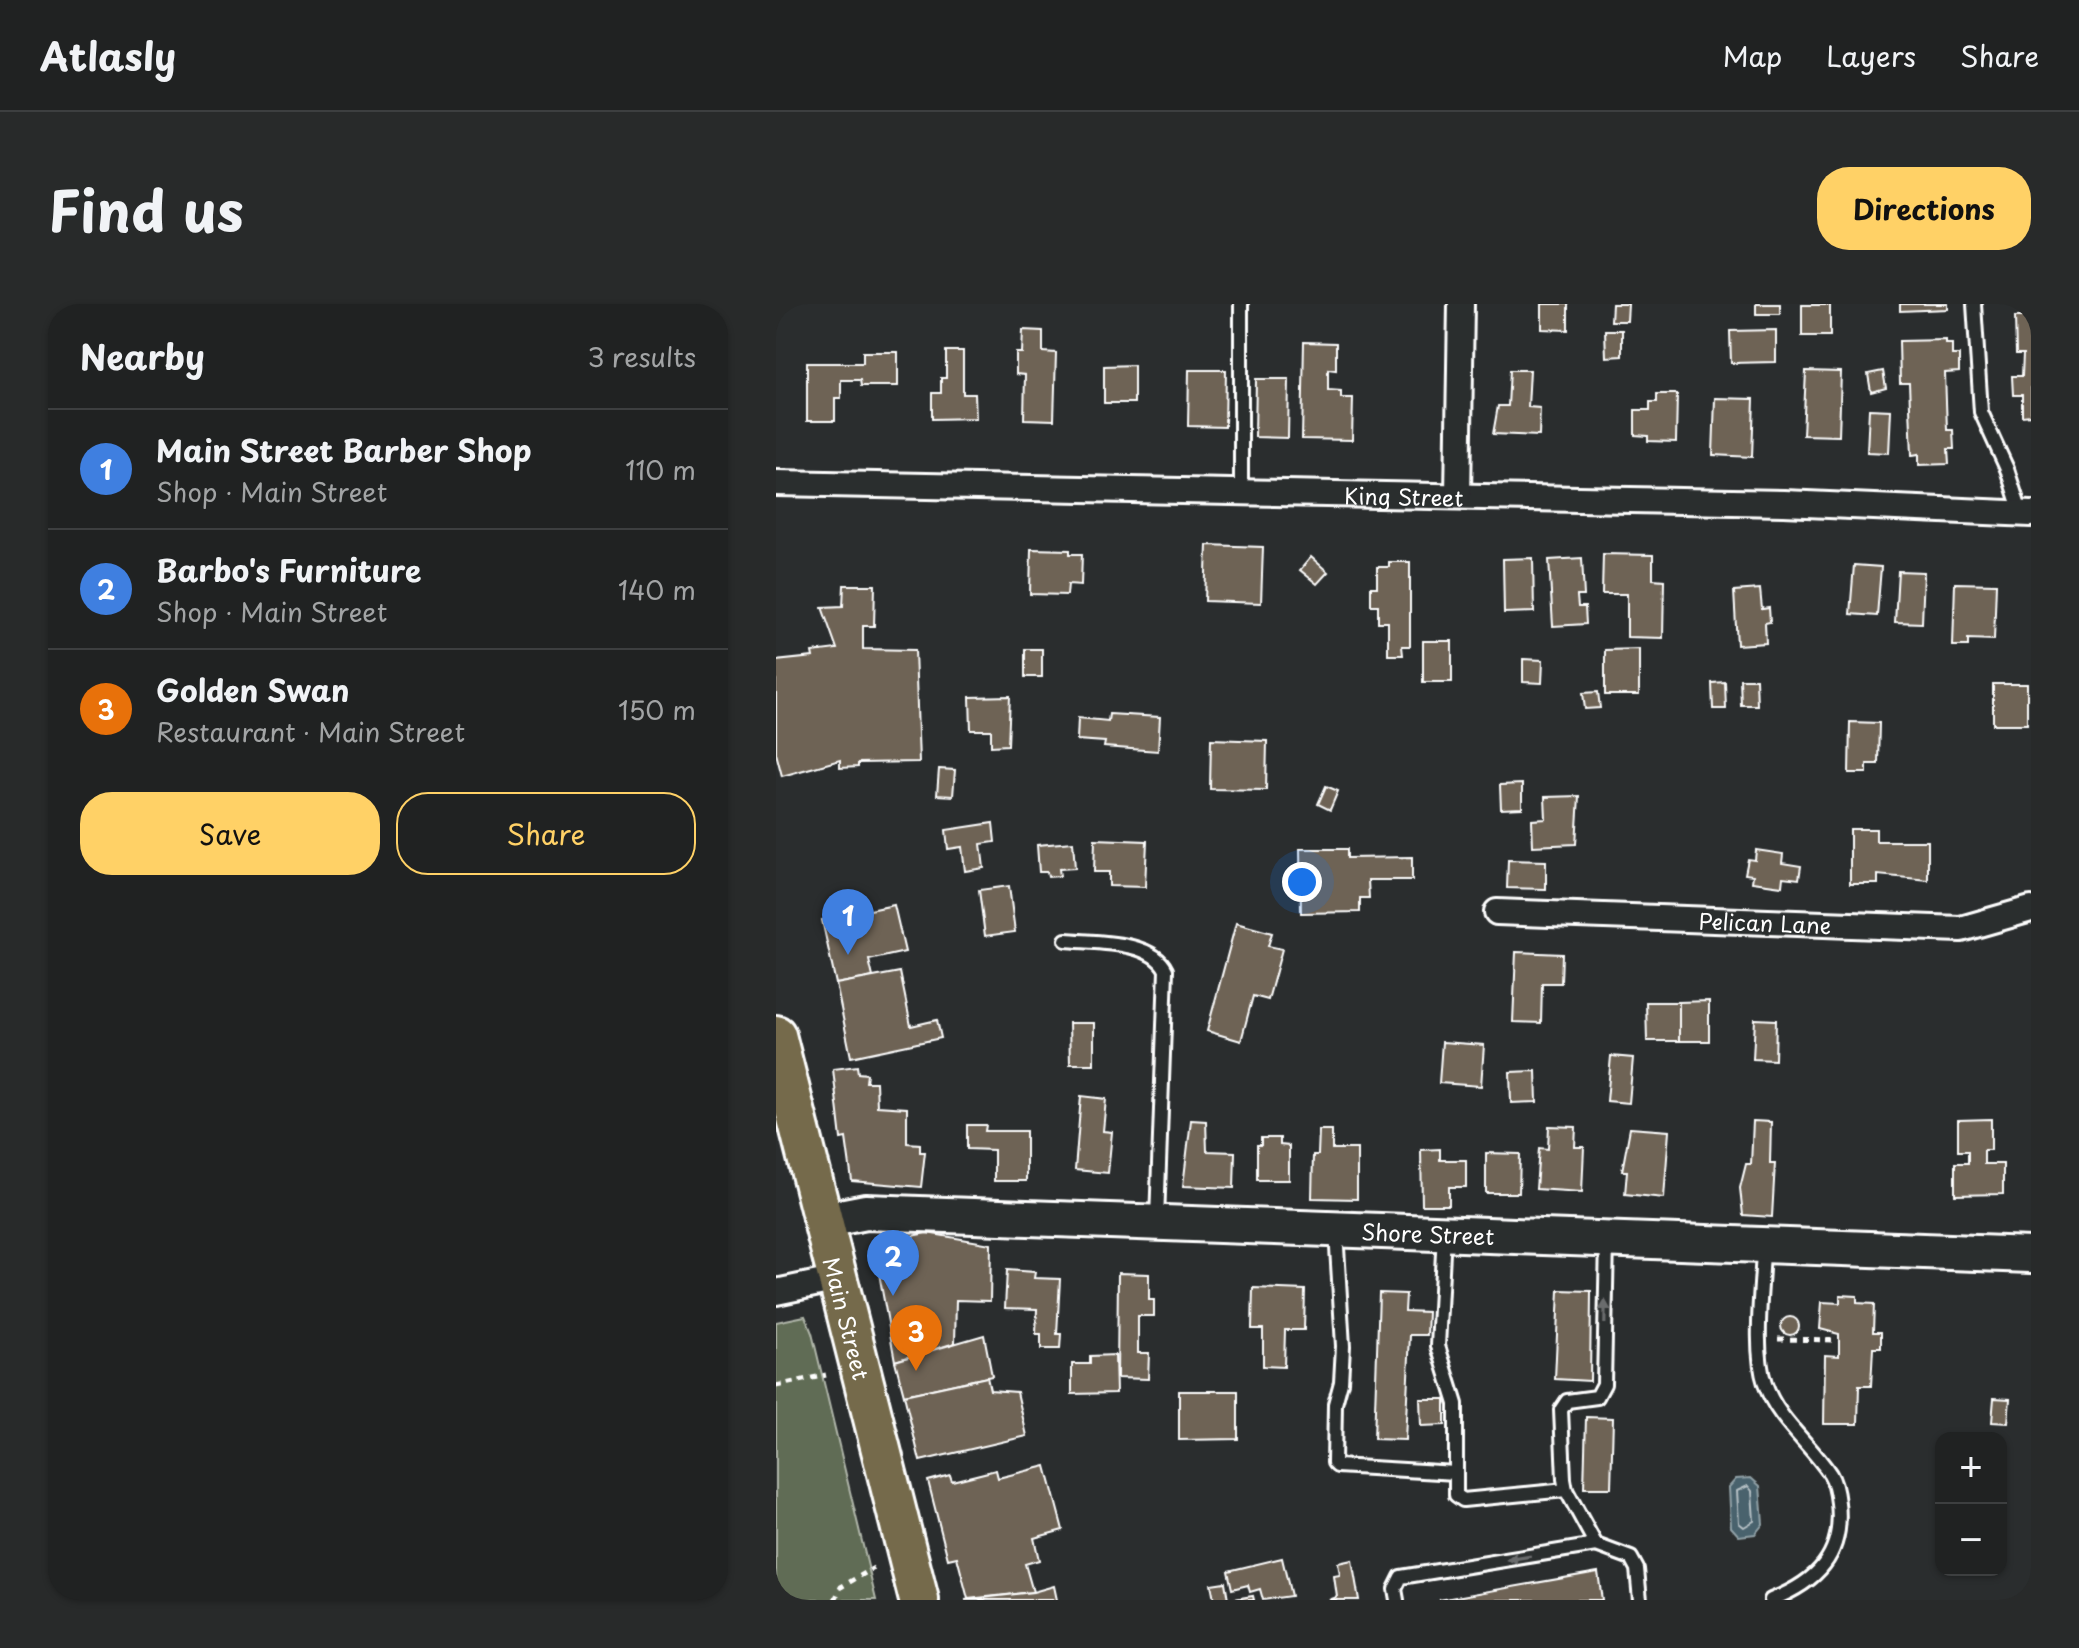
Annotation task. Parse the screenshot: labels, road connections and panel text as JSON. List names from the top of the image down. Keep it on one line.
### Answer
{"streets":{"main road":["Shore Street","Main Street"],"street":["King Street","Pelican Lane"]},"crossings":[["Shore Street","Main Street"]],"page":{"header":"Atlasly","nav":["Map","Layers","Share"],"title":"Find us","buttons":["Directions",["Save","Share"]],"heading":["Nearby","3 results"],"list":[{"mark":"1","name":"Main Street Barber Shop","note":"Shop · Main Street","value":"110 m"},{"mark":"2","name":"Barbo's Furniture","note":"Shop · Main Street","value":"140 m"},{"mark":"3","name":"Golden Swan","note":"Restaurant · Main Street","value":"150 m"}],"pins":["1","2","3"],"map_buttons":["+","−"]}}
